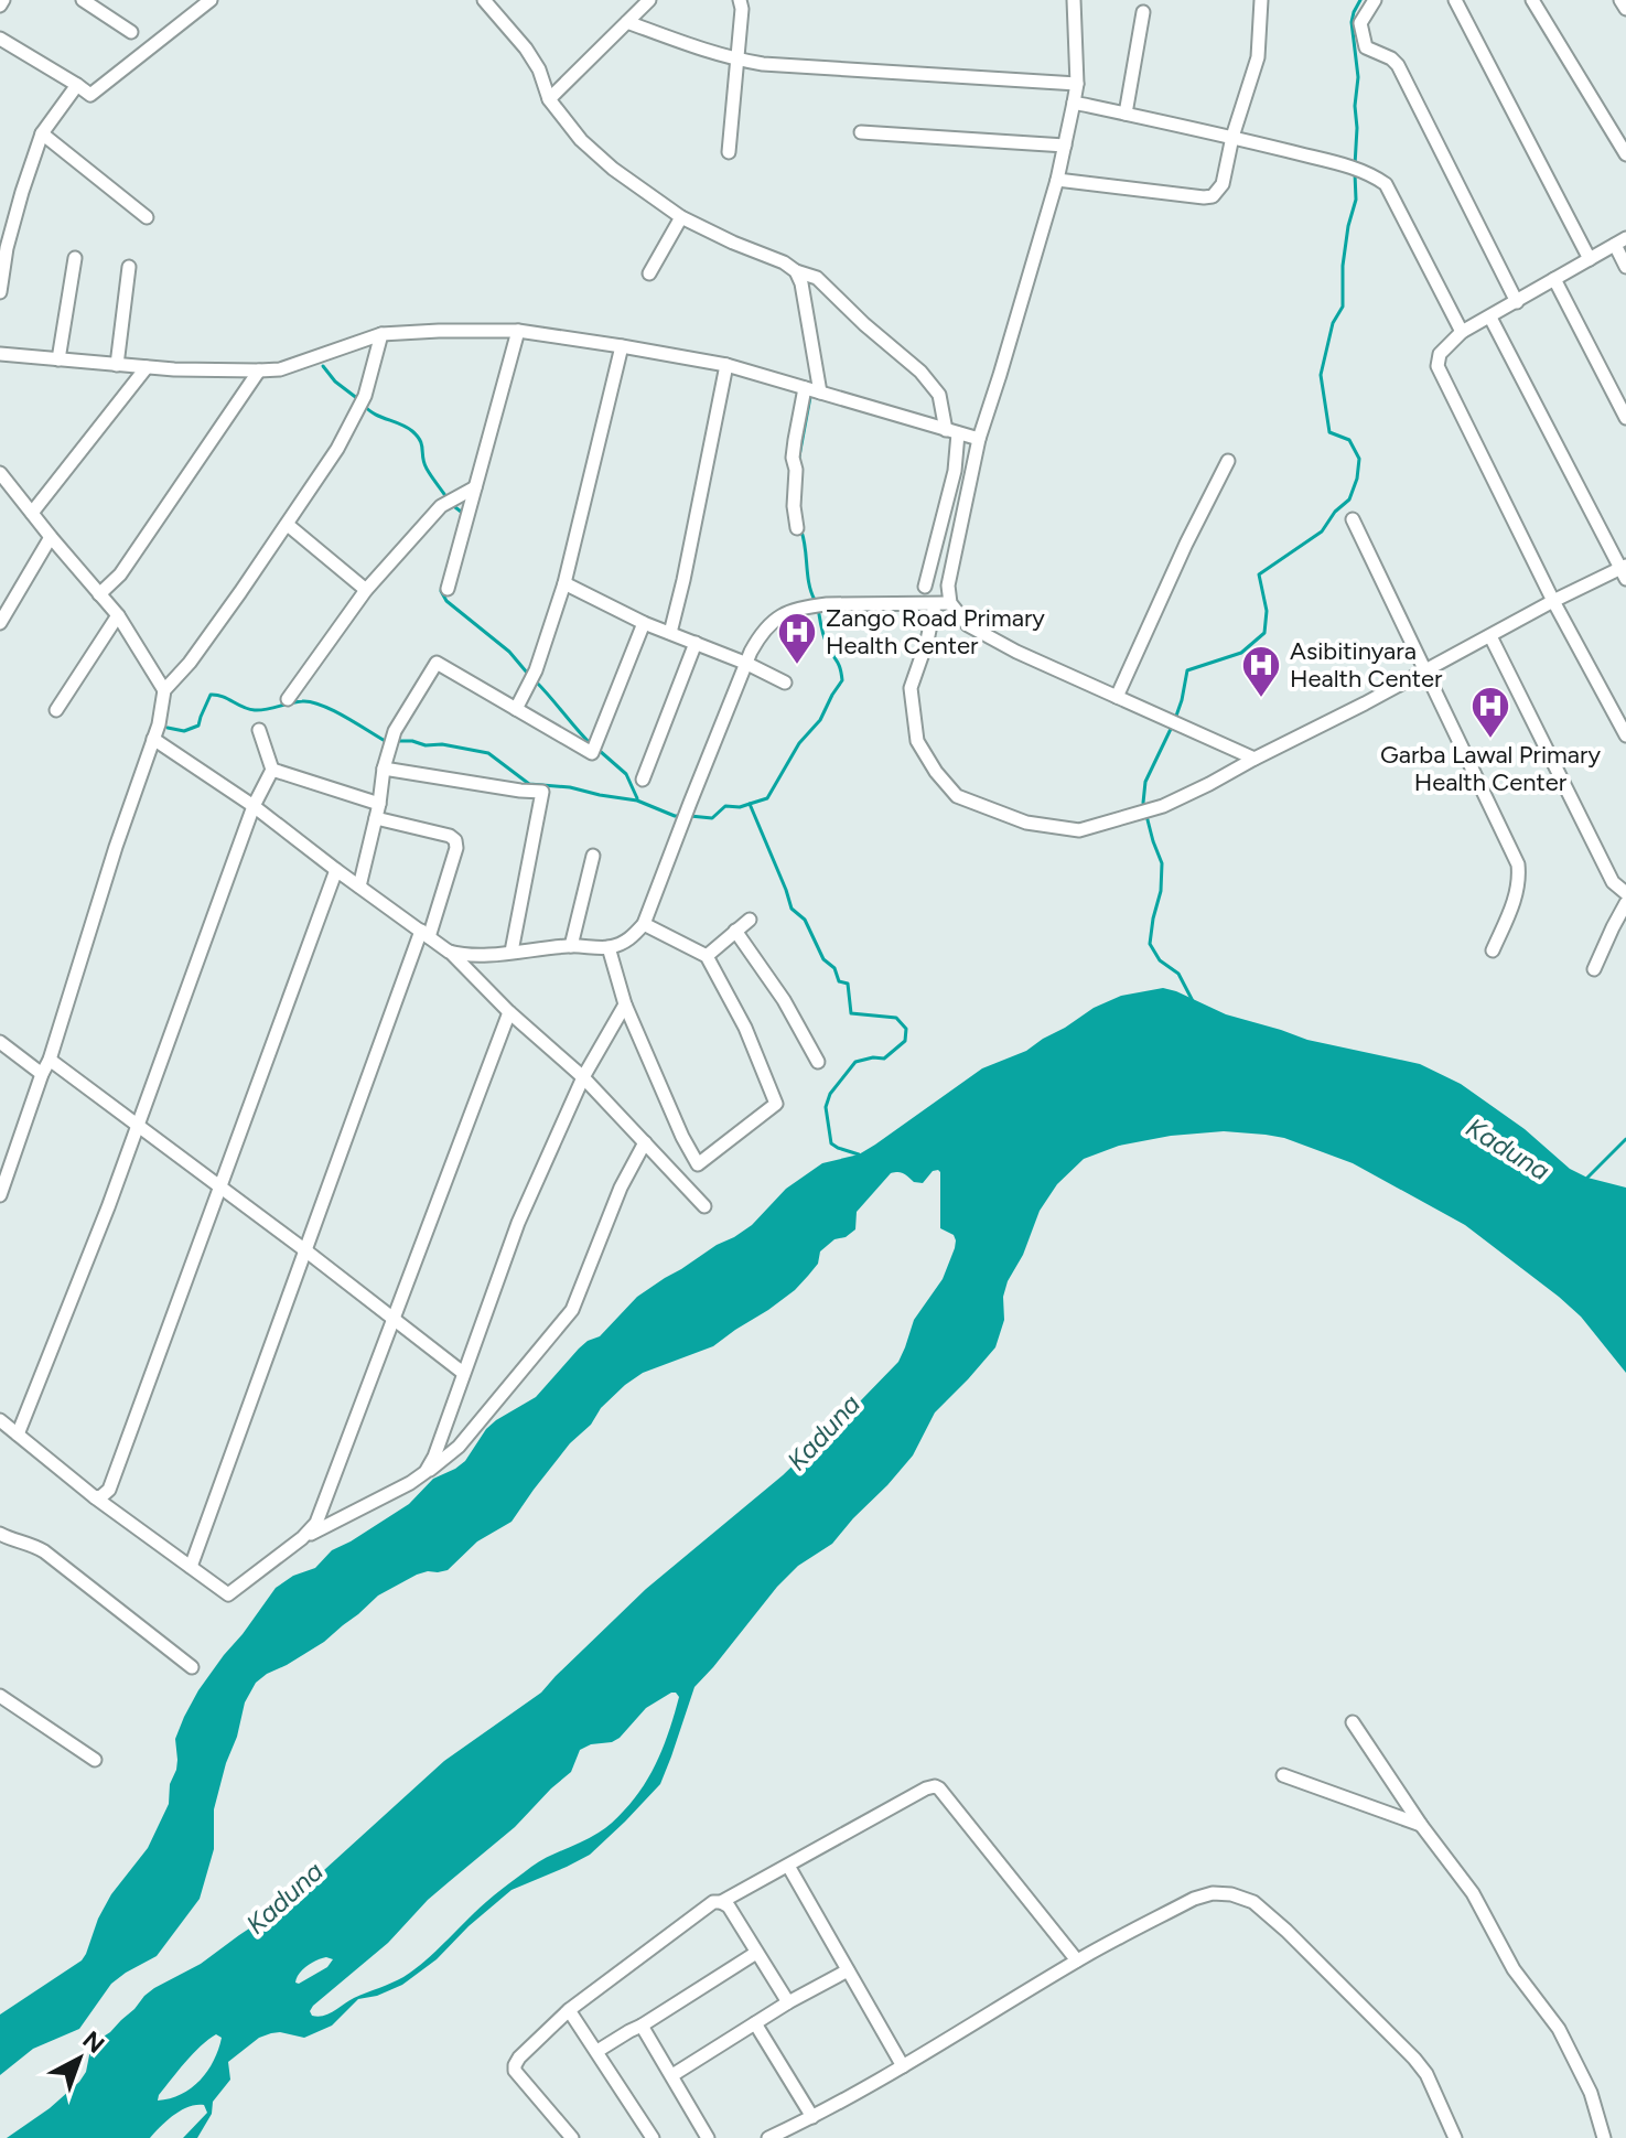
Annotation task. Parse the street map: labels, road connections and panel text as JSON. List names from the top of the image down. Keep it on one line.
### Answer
{"water":["Kaduna"],"places":{"hospital":["Zango Road Primary Health Center","Asibitinyara Health Center","Garba Lawal Primary Health Center"]},"north":"top right"}
